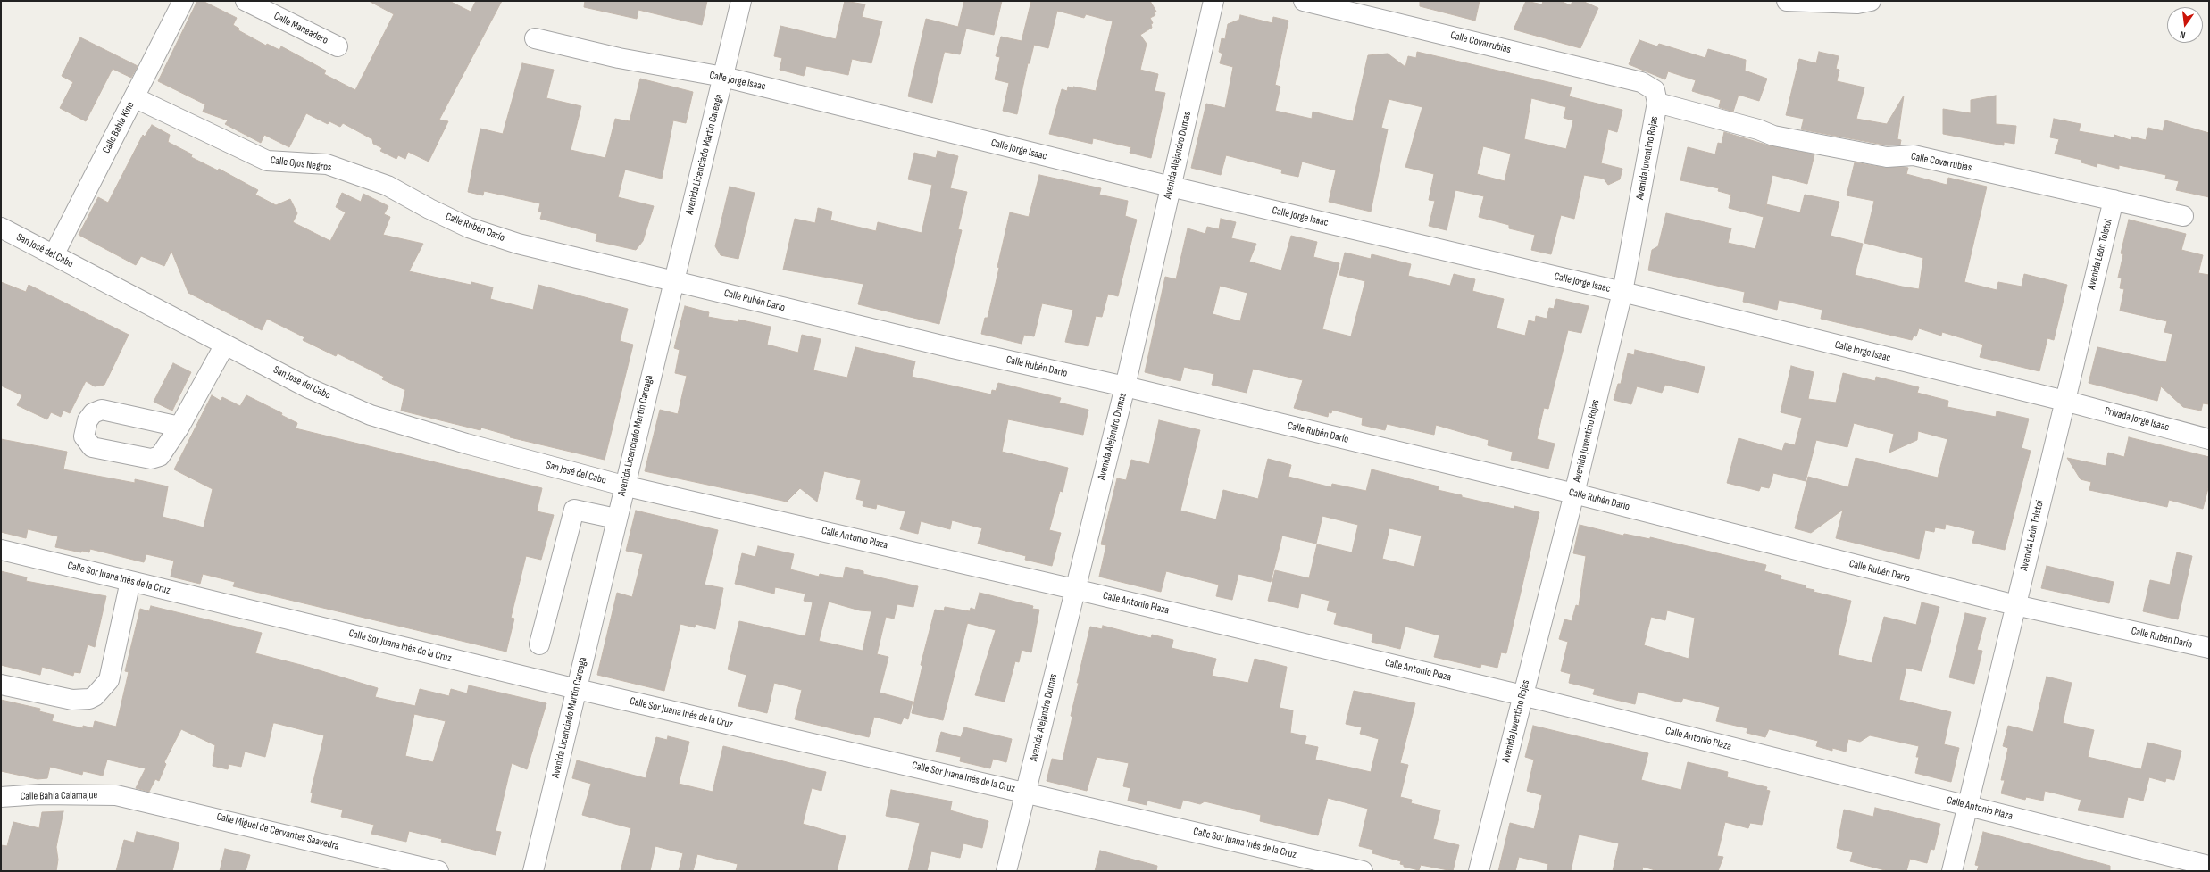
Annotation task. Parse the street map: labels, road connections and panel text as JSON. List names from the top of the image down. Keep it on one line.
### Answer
{"streets":{"street":["Calle Maneadero","Calle Covarrubias","Calle Jorge Isaac","Calle Bahía Kino","Avenida Licenciado Martín Careaga","Avenida Alejandro Dumas","Avenida Juventino Rojas","Calle Ojos Negros","Calle Rubén Darío","San José del Cabo","Avenida León Tolstoi","Privada Jorge Isaac","Calle Antonio Plaza","Calle Sor Juana Inés de la Cruz","Calle Bahía Calamajue","Calle Miguel de Cervantes Saavedra"]},"crossings":[["Calle Covarrubias","Avenida Juventino Rojas"],["Calle Covarrubias","Avenida León Tolstoi"],["Calle Jorge Isaac","Avenida Licenciado Martín Careaga"],["Calle Jorge Isaac","Avenida Alejandro Dumas"],["Calle Jorge Isaac","Avenida Juventino Rojas"],["Calle Jorge Isaac","Avenida León Tolstoi"],["Calle Jorge Isaac","Privada Jorge Isaac"],["Calle Bahía Kino","Calle Ojos Negros"],["Calle Bahía Kino","San José del Cabo"],["Avenida Licenciado Martín Careaga","Calle Rubén Darío"],["Avenida Licenciado Martín Careaga","San José del Cabo"],["Avenida Licenciado Martín Careaga","Calle Antonio Plaza"],["Avenida Licenciado Martín Careaga","Calle Sor Juana Inés de la Cruz"],["Avenida Alejandro Dumas","Calle Rubén Darío"],["Avenida Alejandro Dumas","Calle Antonio Plaza"],["Avenida Alejandro Dumas","Calle Sor Juana Inés de la Cruz"],["Avenida Juventino Rojas","Calle Rubén Darío"],["Avenida Juventino Rojas","Calle Antonio Plaza"],["Calle Ojos Negros","Calle Rubén Darío"],["Calle Rubén Darío","Avenida León Tolstoi"],["San José del Cabo","Calle Antonio Plaza"],["Avenida León Tolstoi","Privada Jorge Isaac"],["Avenida León Tolstoi","Calle Antonio Plaza"],["Calle Bahía Calamajue","Calle Miguel de Cervantes Saavedra"]],"north":"bottom"}
